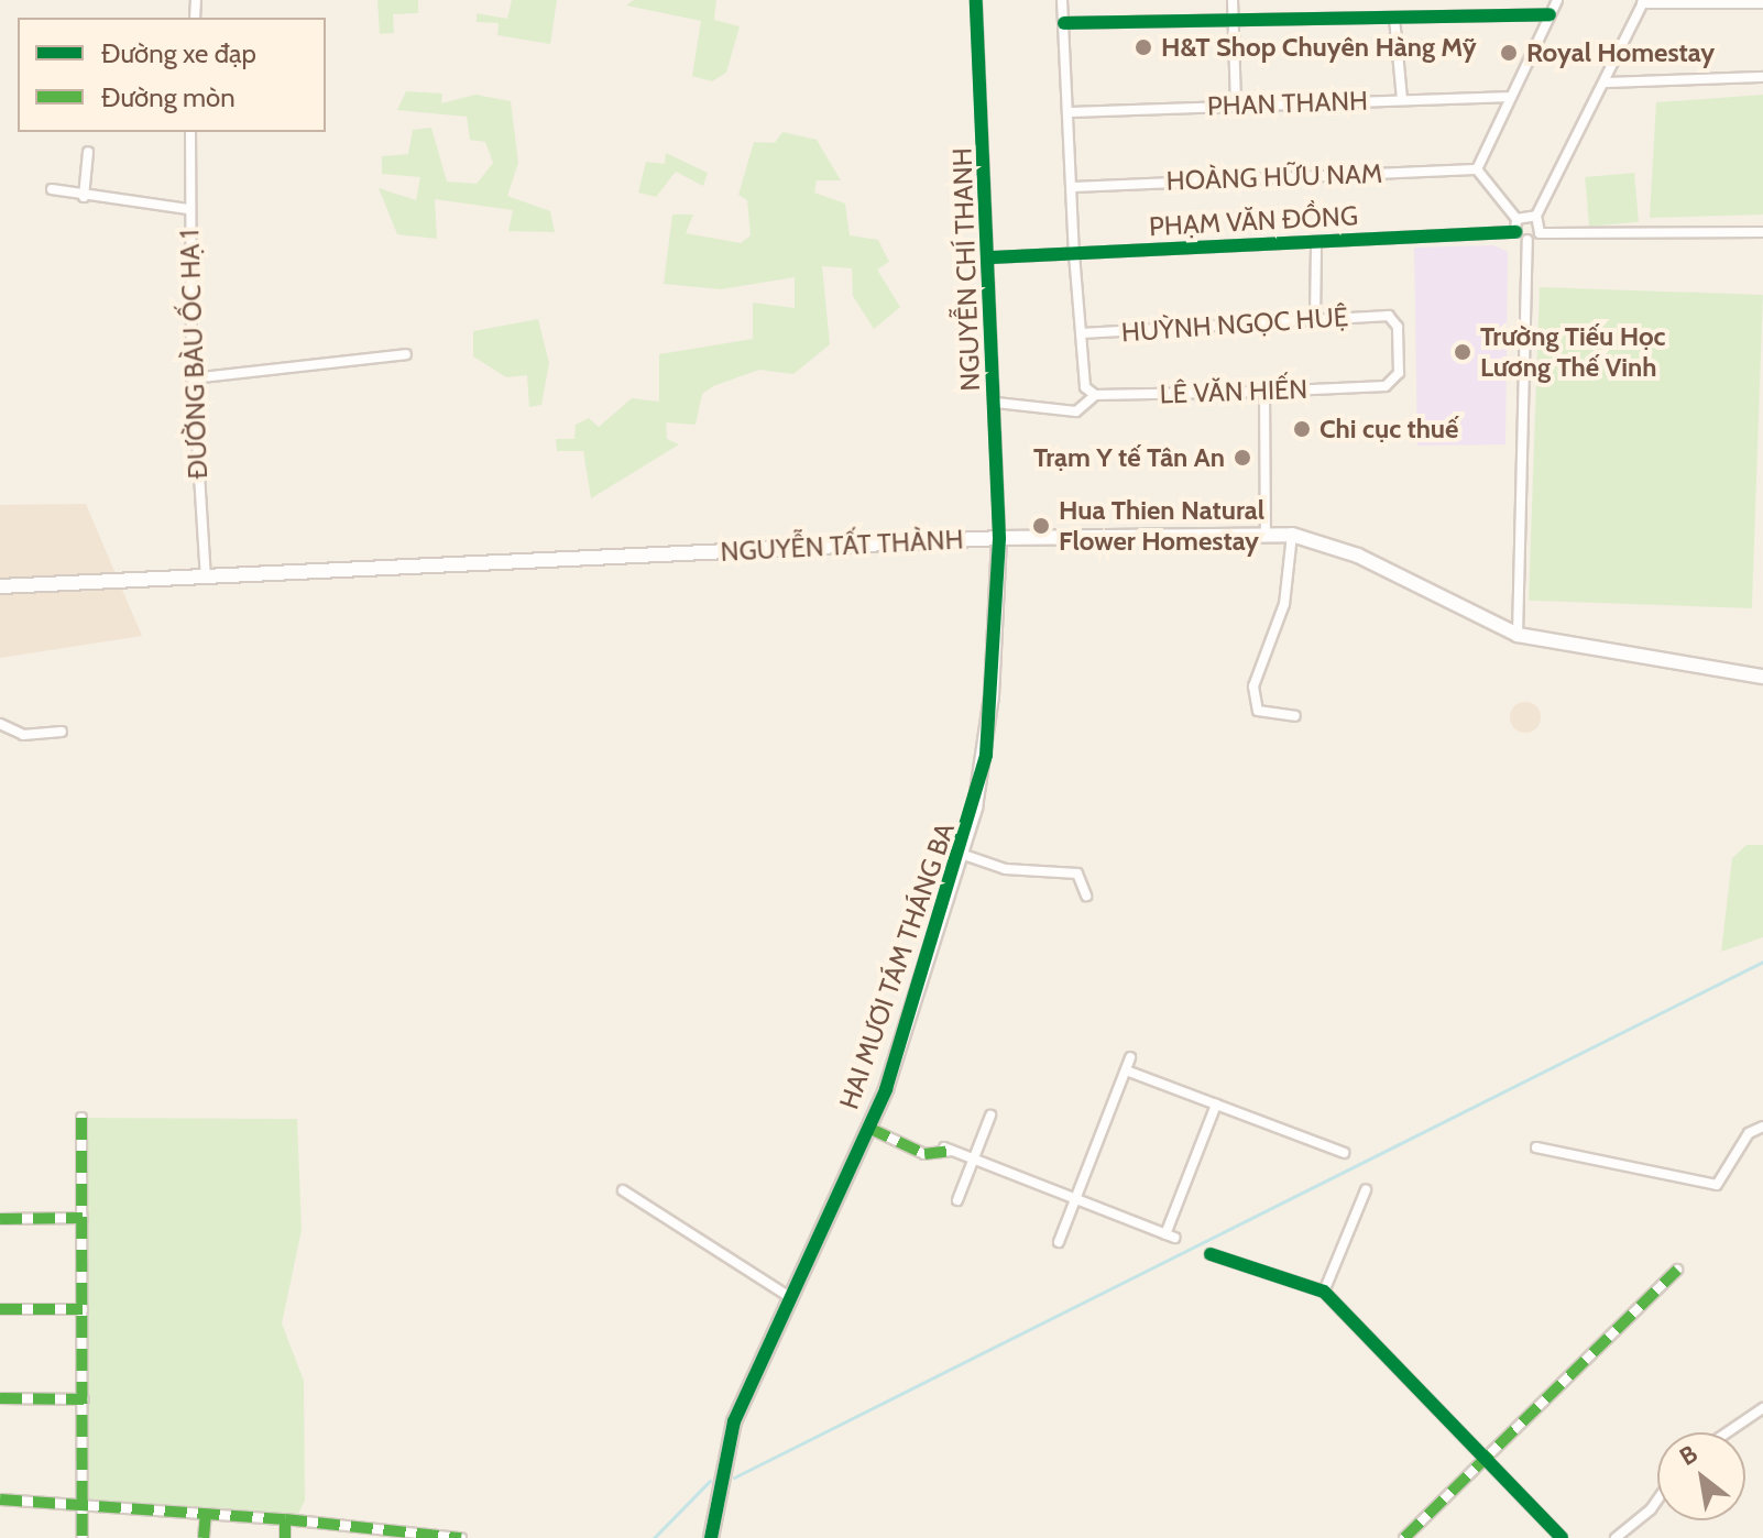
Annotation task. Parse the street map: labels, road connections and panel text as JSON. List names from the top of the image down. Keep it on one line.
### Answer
{"streets":{"main road":["NGUYỄN TẤT THÀNH","HAI MƯƠI TÁM THÁNG BA"],"street":["PHAN THANH","HOÀNG HỮU NAM","PHẠM VĂN ĐỒNG","NGUYỄN CHÍ THANH","HUỲNH NGỌC HUỆ","ĐƯỜNG BÀU ỐC HẠ 1","LÊ VĂN HIẾN"]},"crossings":[["PHẠM VĂN ĐỒNG","NGUYỄN CHÍ THANH"],["NGUYỄN CHÍ THANH","LÊ VĂN HIẾN"],["NGUYỄN CHÍ THANH","NGUYỄN TẤT THÀNH"],["NGUYỄN CHÍ THANH","HAI MƯƠI TÁM THÁNG BA"],["HUỲNH NGỌC HUỆ","LÊ VĂN HIẾN"],["ĐƯỜNG BÀU ỐC HẠ 1","NGUYỄN TẤT THÀNH"],["NGUYỄN TẤT THÀNH","HAI MƯƠI TÁM THÁNG BA"]],"places":["H&T Shop Chuyên Hàng Mỹ","Royal Homestay","Trường Tiếu Học Lương Thế Vinh","Chi cục thuế","Trạm Y tế Tân An","Hua Thien Natural Flower Homestay"],"legend":["Đường xe đạp","Đường mòn"],"north":"top left"}
